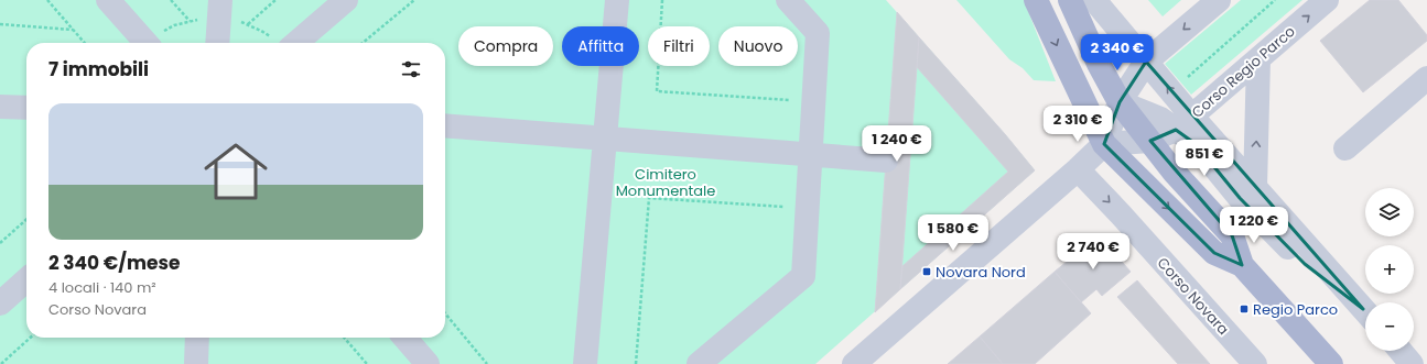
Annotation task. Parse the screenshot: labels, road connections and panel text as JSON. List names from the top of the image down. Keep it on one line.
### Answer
{"streets":{"street":["Corso Regio Parco","Corso Novara"]},"parks":["Cimitero Monumentale"],"places":{"transit":["Novara Nord","Regio Parco"]},"page":{"chip":["Compra","Affitta","Filtri","Nuovo"],"price":["2 340 €","2 310 €","1 240 €","851 €","1 220 €","1 580 €","2 740 €"],"heading":"7 immobili","list":[{"name":"2 340 €/mese","note":"4 locali · 140 m² · Corso Novara"}],"map_buttons":["+","−"]}}
